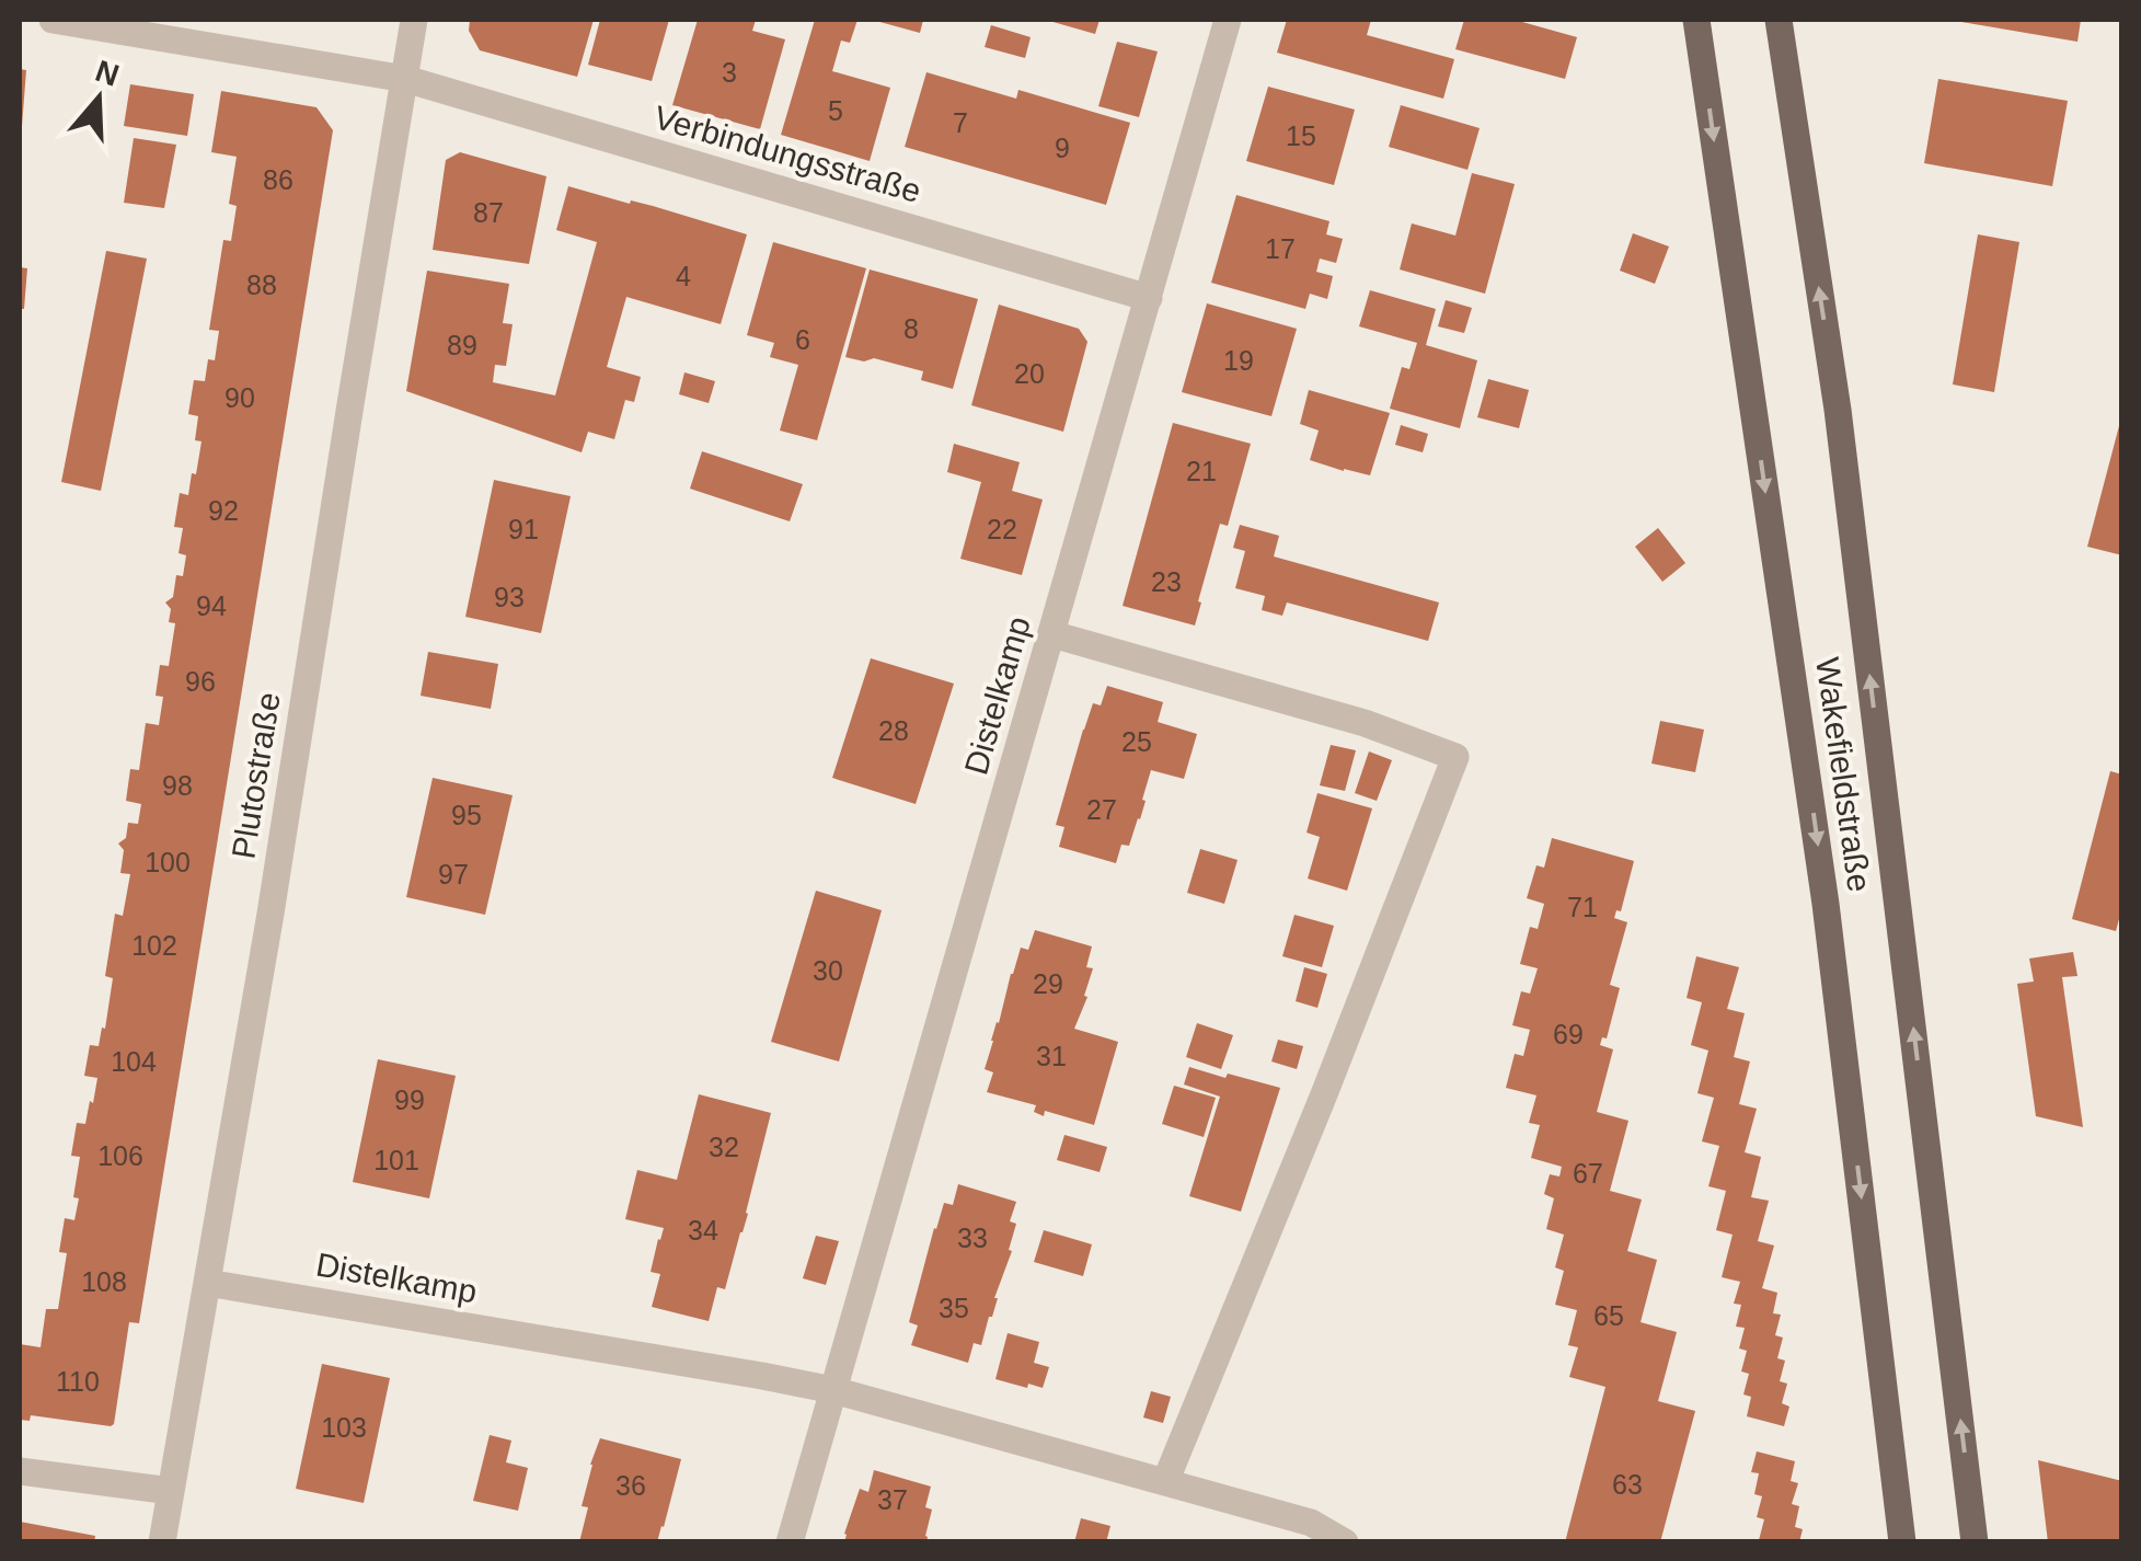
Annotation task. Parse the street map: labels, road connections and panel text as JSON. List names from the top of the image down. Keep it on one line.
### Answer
{"streets":{"main road":["Wakefieldstraße"],"street":["Verbindungsstraße","Distelkamp","Plutostraße"]},"crossings":[["Verbindungsstraße","Distelkamp"],["Verbindungsstraße","Plutostraße"],["Distelkamp","Plutostraße"]],"house_numbers":["3","5","7","15","9","86","87","17","4","88","8","6","89","19","20","90","21","92","91","22","23","93","94","96","28","25","98","27","95","100","97","71","102","30","29","69","31","104","99","32","106","101","67","34","33","108","35","65","110","103","63","36","37"],"north":"top"}
